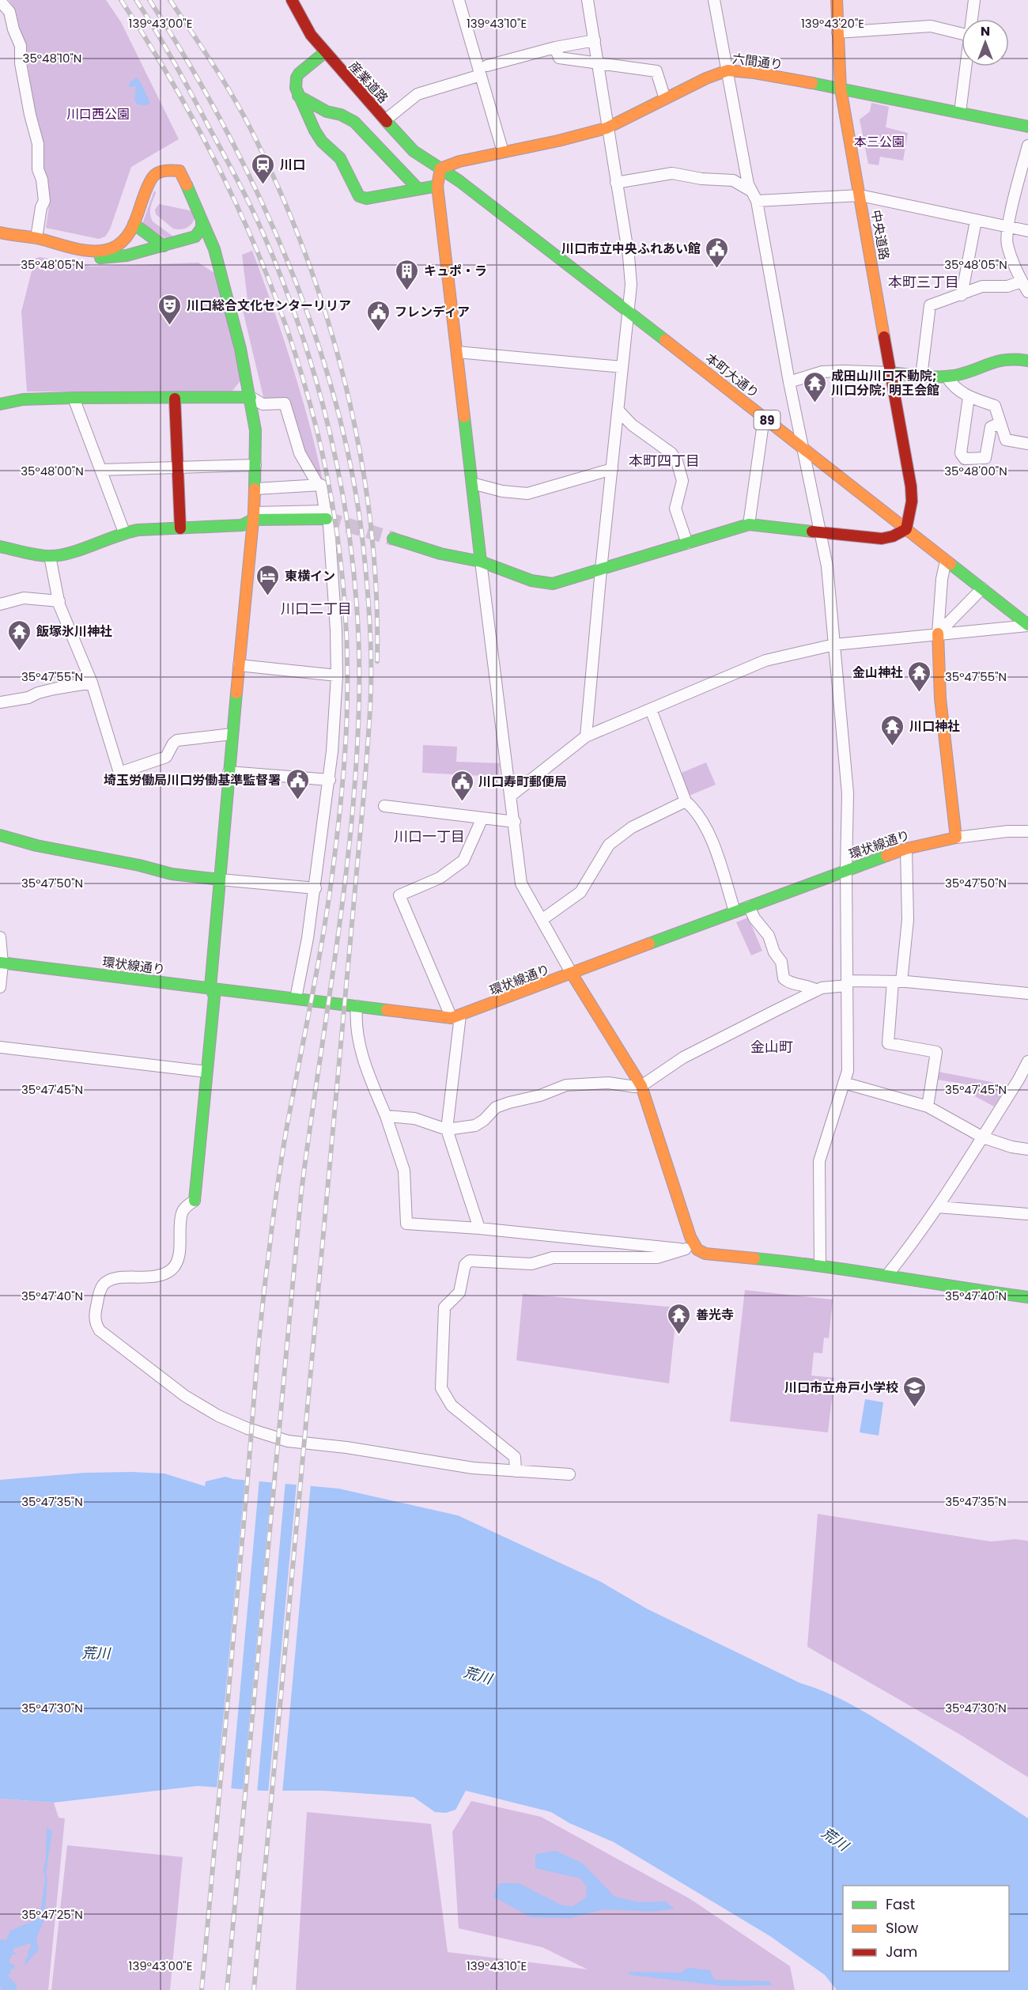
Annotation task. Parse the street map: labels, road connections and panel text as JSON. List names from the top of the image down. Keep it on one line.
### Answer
{"streets":{"street":["六間通り","産業道路","中央道路","本町大通り","89","環状線通り"]},"crossings":[["六間通り","産業道路"],["六間通り","中央道路"],["六間通り","本町大通り"],["産業道路","本町大通り"],["中央道路","本町大通り"]],"districts":["本町三丁目","本町四丁目","川口二丁目","川口一丁目","金山町"],"water":["荒川"],"parks":["川口西公園","本三公園"],"places":{"station":["川口"],"public building":["川口市立中央ふれあい館","フレンディア","埼玉労働局川口労働基準監督署","川口寿町郵便局"],"building":["キュポ・ラ"],"theatre":["川口総合文化センターリリア"],"temple":["成田山川口不動院; 川口分院; 明王会館","飯塚氷川神社","金山神社","川口神社","善光寺"],"hotel":["東横イン"],"school or university":["川口市立舟戸小学校"]},"legend":["Fast","Slow","Jam"],"north":"top","coordinates":["139°43'00\"E","139°43'10\"E","139°43'20\"E","35°48'10\"N","35°48'05\"N","35°48'00\"N","35°47'55\"N","35°47'50\"N","35°47'45\"N","35°47'40\"N","35°47'35\"N","35°47'30\"N","35°47'25\"N"]}
